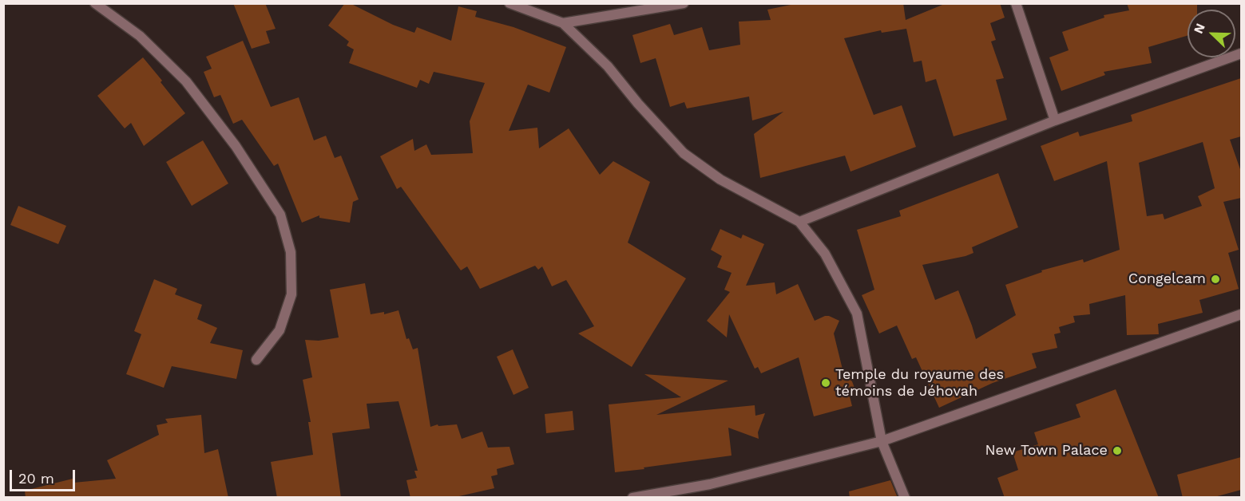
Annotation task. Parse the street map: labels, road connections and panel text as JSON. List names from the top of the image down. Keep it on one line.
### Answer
{"places":["Congelcam","Temple du royaume des témoins de Jéhovah","New Town Palace"],"scale_bar":"20 m","north":"top left"}
